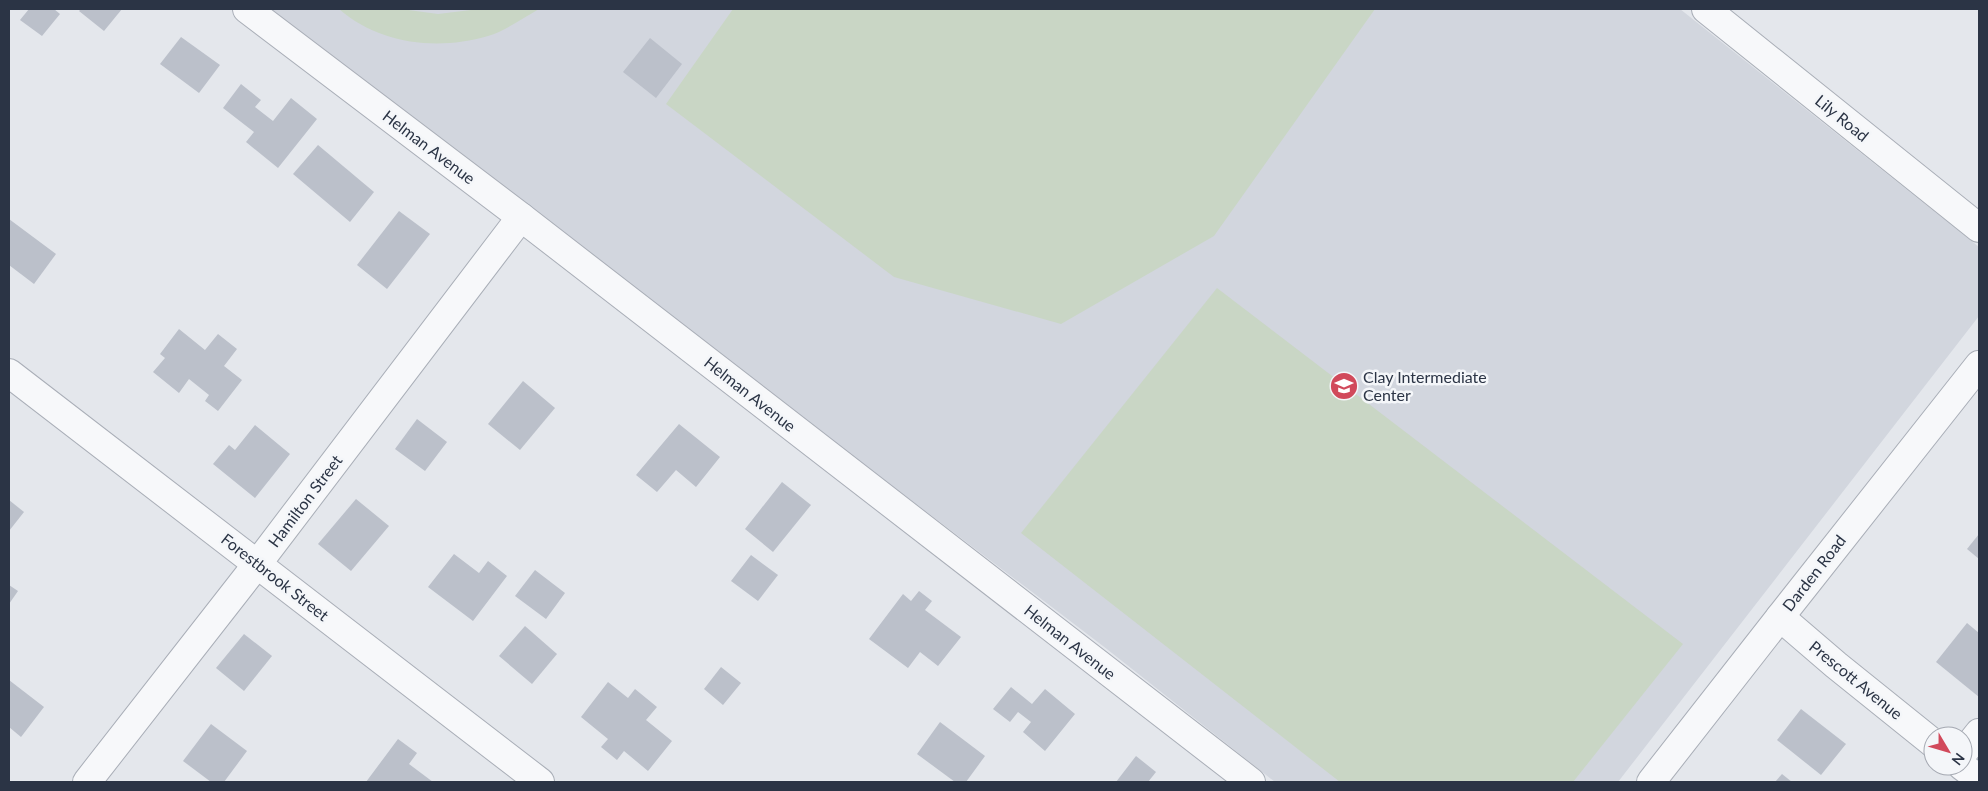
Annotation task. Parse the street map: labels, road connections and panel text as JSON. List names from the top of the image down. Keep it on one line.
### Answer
{"streets":{"street":["Lily Road","Helman Avenue","Hamilton Street","Darden Road","Forestbrook Street","Prescott Avenue"]},"crossings":[["Helman Avenue","Hamilton Street"],["Hamilton Street","Forestbrook Street"],["Darden Road","Prescott Avenue"]],"places":{"school or university":["Clay Intermediate Center"]},"north":"bottom right"}
